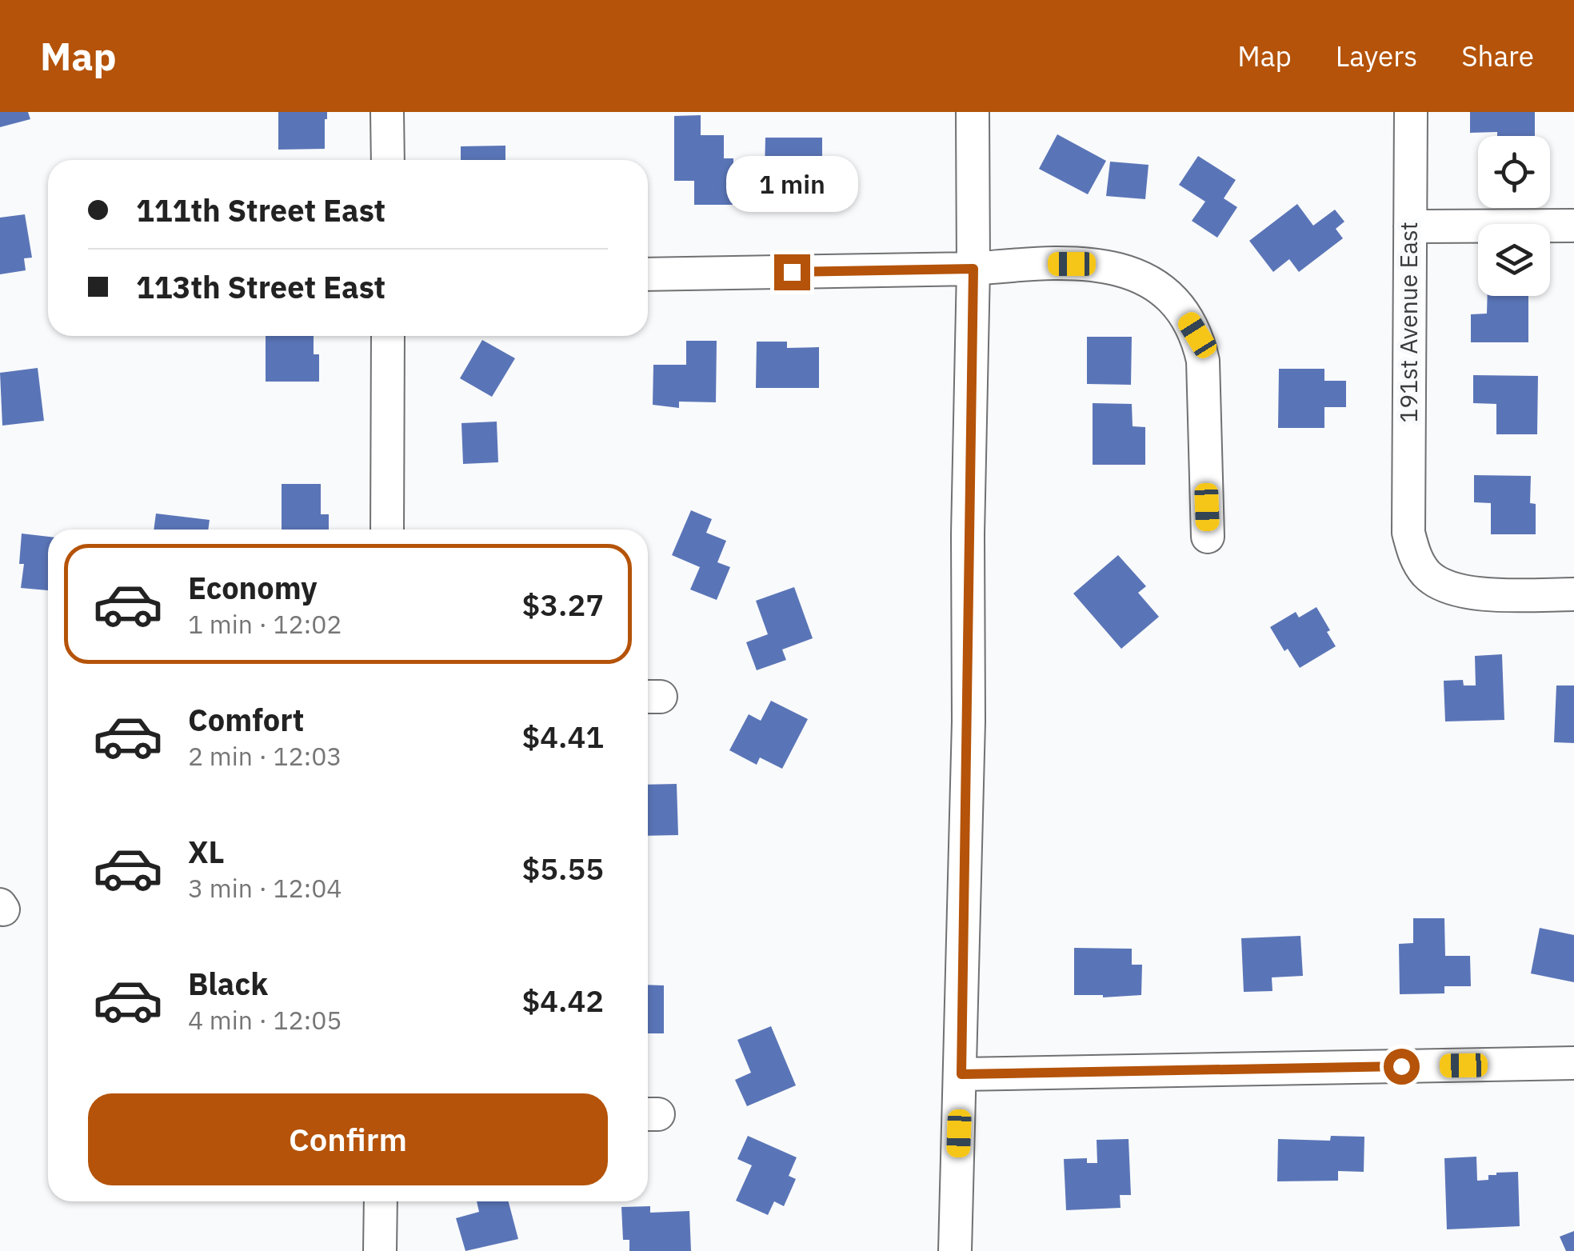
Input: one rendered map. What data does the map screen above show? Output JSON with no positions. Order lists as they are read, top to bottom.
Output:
{
  "streets": {
    "street": ["191st Avenue East"]
  },
  "page": {
    "header": "Map",
    "nav": ["Map", "Layers", "Share"],
    "bubble": "1 min",
    "banner": ["111th Street East", "113th Street East"],
    "list": [
      {
        "name": "Economy",
        "note": "1 min · 12:02",
        "value": "$3.27"
      },
      {
        "name": "Comfort",
        "note": "2 min · 12:03",
        "value": "$4.41"
      },
      {
        "name": "XL",
        "note": "3 min · 12:04",
        "value": "$5.55"
      },
      {
        "name": "Black",
        "note": "4 min · 12:05",
        "value": "$4.42"
      }
    ],
    "buttons": "Confirm"
  }
}
